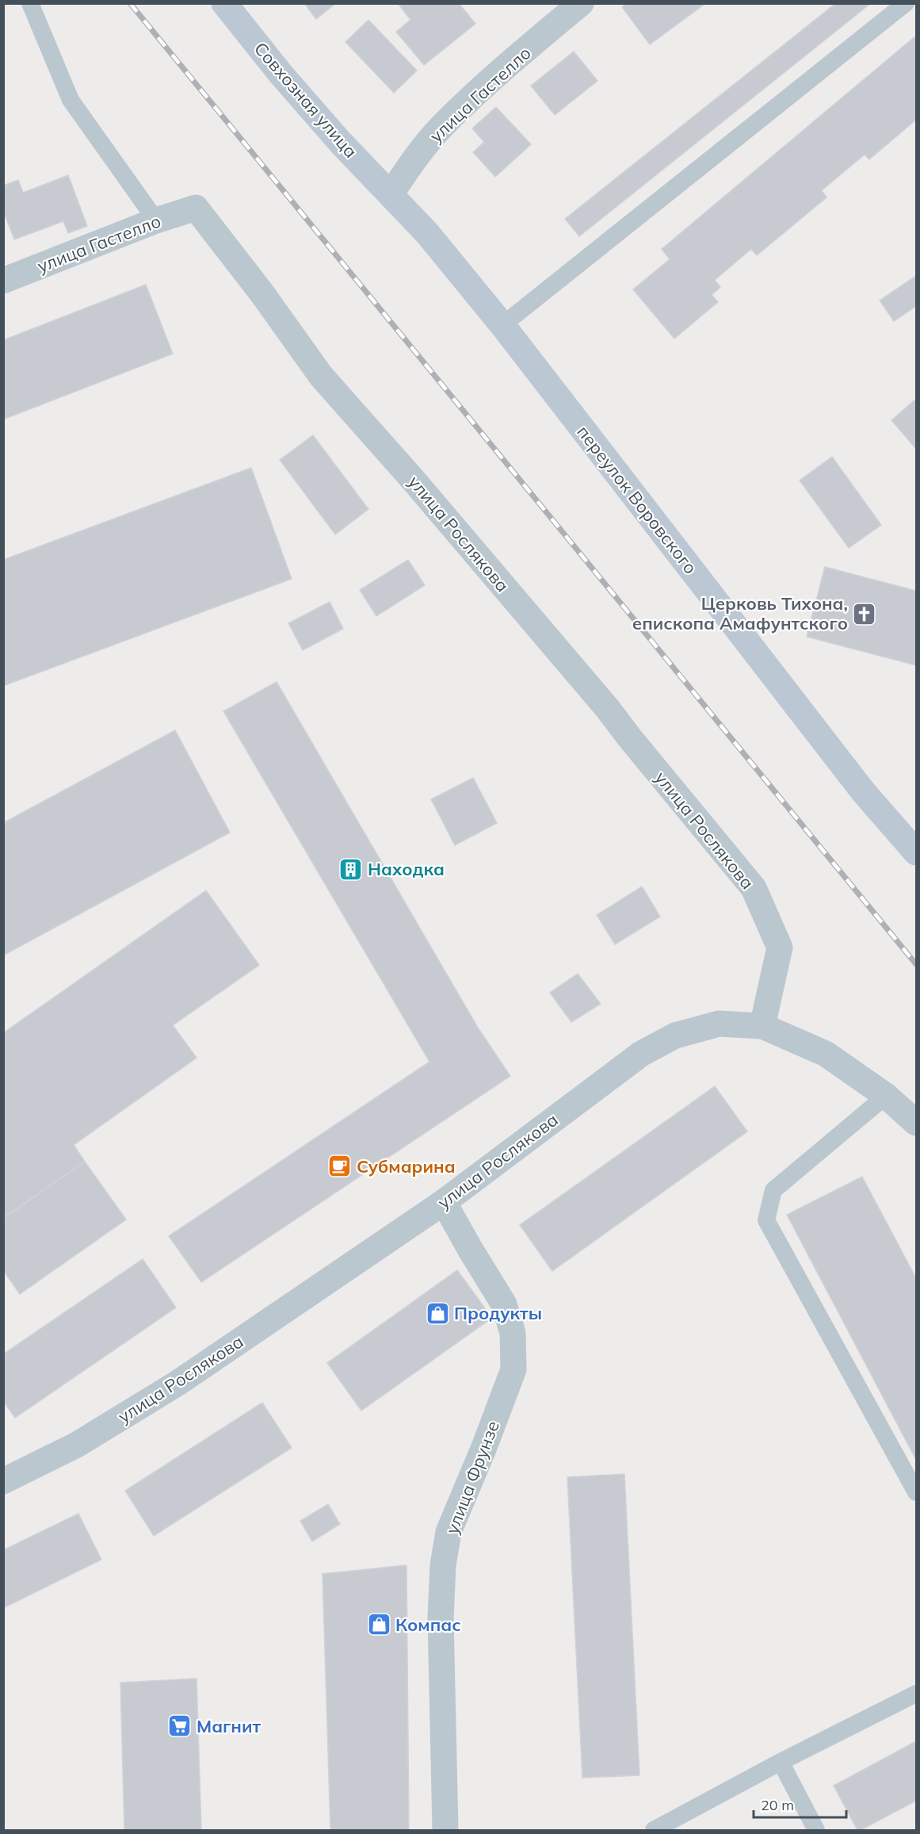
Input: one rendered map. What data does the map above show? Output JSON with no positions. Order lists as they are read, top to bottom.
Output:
{
  "streets": {
    "street": [
      "улица Гастелло",
      "Совхозная улица",
      "переулок Воровского",
      "улица Рослякова",
      "улица Фрунзе"
    ]
  },
  "crossings": [
    ["улица Гастелло", "Совхозная улица"],
    ["улица Гастелло", "переулок Воровского"],
    ["улица Гастелло", "улица Рослякова"],
    ["Совхозная улица", "переулок Воровского"],
    ["улица Рослякова", "улица Фрунзе"]
  ],
  "places": {
    "church": ["Церковь Тихона, епископа Амафунтского"],
    "building": ["Находка"],
    "cafe": ["Субмарина"],
    "shop": ["Продукты", "Компас"],
    "supermarket": ["Магнит"]
  },
  "scale_bar": "20 m"
}
